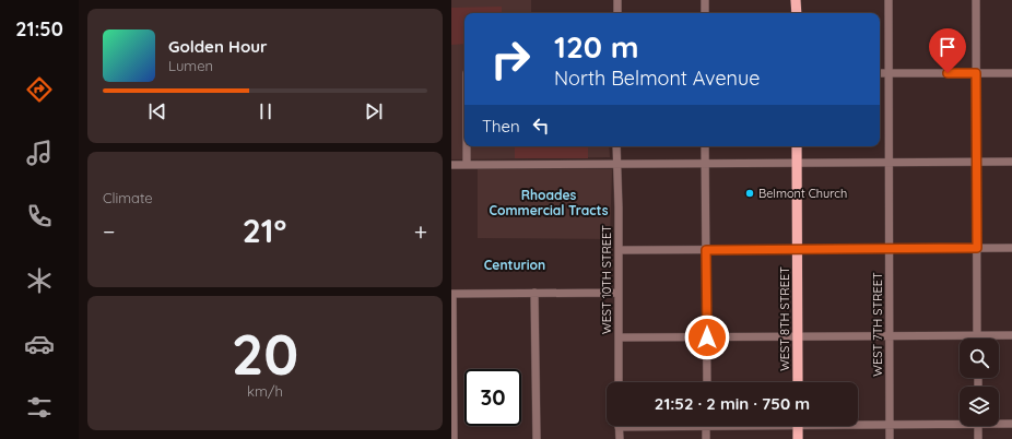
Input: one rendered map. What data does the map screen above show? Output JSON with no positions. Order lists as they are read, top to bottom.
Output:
{
  "streets": {
    "main road": ["WEST 8TH STREET"],
    "street": ["WEST 10TH STREET", "WEST 7TH STREET"]
  },
  "districts": ["Rhoades Commercial Tracts", "Centurion"],
  "places": ["Belmont Church"],
  "page": {
    "tabs": "21:50",
    "turn": ["120 m", "North Belmont Avenue"],
    "song": ["Golden Hour", "Lumen"],
    "then": "Then",
    "tile": [
      "Climate",
      ["20", "km/h"]
    ],
    "heat": ["−", "21°", "+"],
    "limit": "30",
    "trip": "21:52 · 2 min · 750 m"
  }
}
